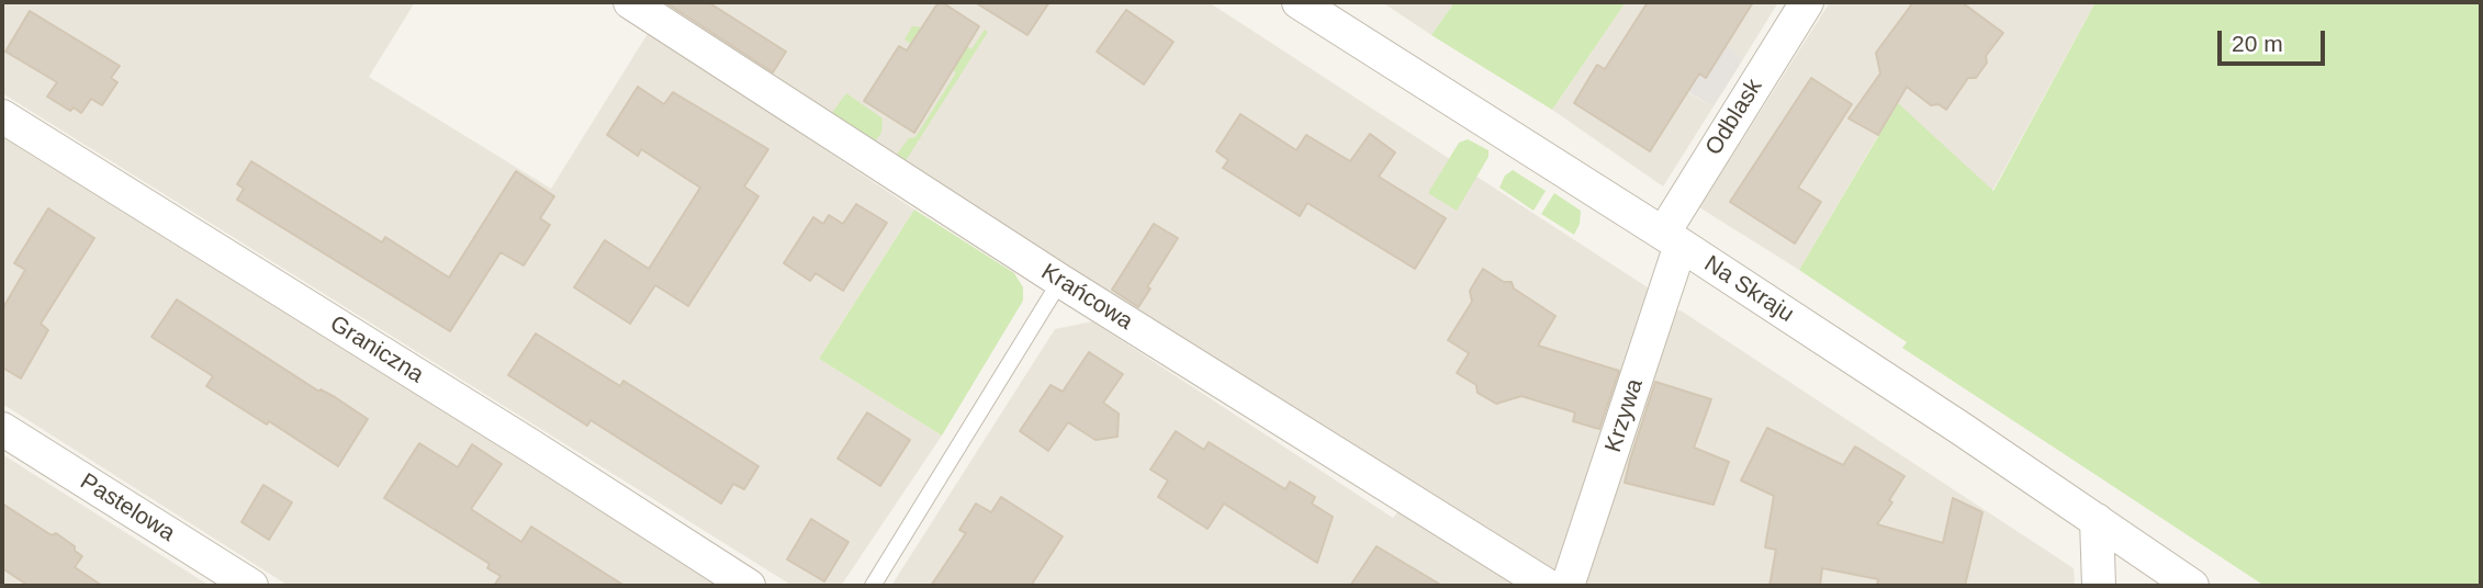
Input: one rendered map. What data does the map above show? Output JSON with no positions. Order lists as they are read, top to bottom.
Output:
{
  "streets": {
    "street": [
      "Odblask",
      "Na Skraju",
      "Krańcowa",
      "Graniczna",
      "Krzywa",
      "Pastelowa"
    ]
  },
  "crossings": [
    ["Odblask", "Na Skraju"],
    ["Odblask", "Krzywa"],
    ["Na Skraju", "Krzywa"]
  ],
  "scale_bar": "20 m"
}
